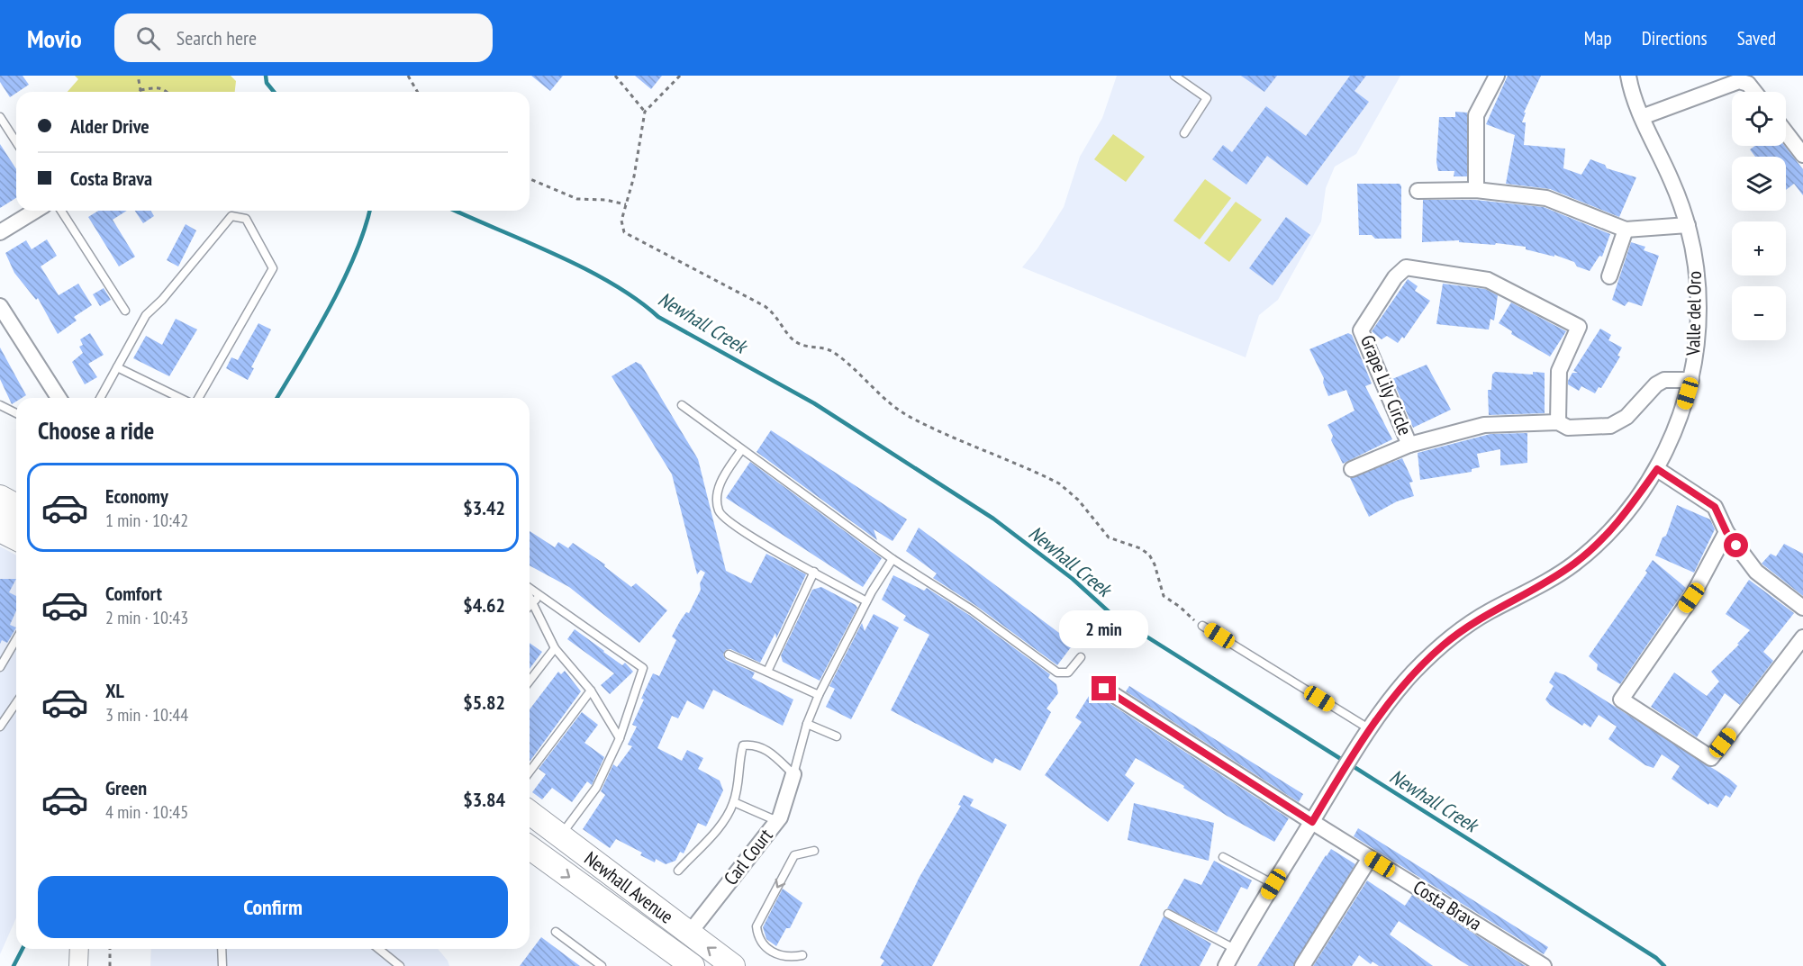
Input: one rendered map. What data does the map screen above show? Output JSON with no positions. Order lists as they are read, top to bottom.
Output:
{
  "streets": {
    "main road": ["Newhall Avenue"],
    "street": [
      "Valle del Oro",
      "Grape Lily Circle",
      "Carl Court",
      "Costa Brava"
    ]
  },
  "crossings": [
    ["Valle del Oro", "Grape Lily Circle"],
    ["Valle del Oro", "Costa Brava"],
    ["Carl Court", "Newhall Avenue"]
  ],
  "water": ["Newhall Creek"],
  "page": {
    "header": "Movio",
    "search": "Search here",
    "nav": ["Map", "Directions", "Saved"],
    "map_buttons": ["+", "−"],
    "banner": ["Alder Drive", "Costa Brava"],
    "heading": "Choose a ride",
    "list": [
      {
        "name": "Economy",
        "note": "1 min · 10:42",
        "value": "$3.42"
      },
      {
        "name": "Comfort",
        "note": "2 min · 10:43",
        "value": "$4.62"
      },
      {
        "name": "XL",
        "note": "3 min · 10:44",
        "value": "$5.82"
      },
      {
        "name": "Green",
        "note": "4 min · 10:45",
        "value": "$3.84"
      }
    ],
    "bubble": "2 min",
    "buttons": "Confirm"
  }
}
